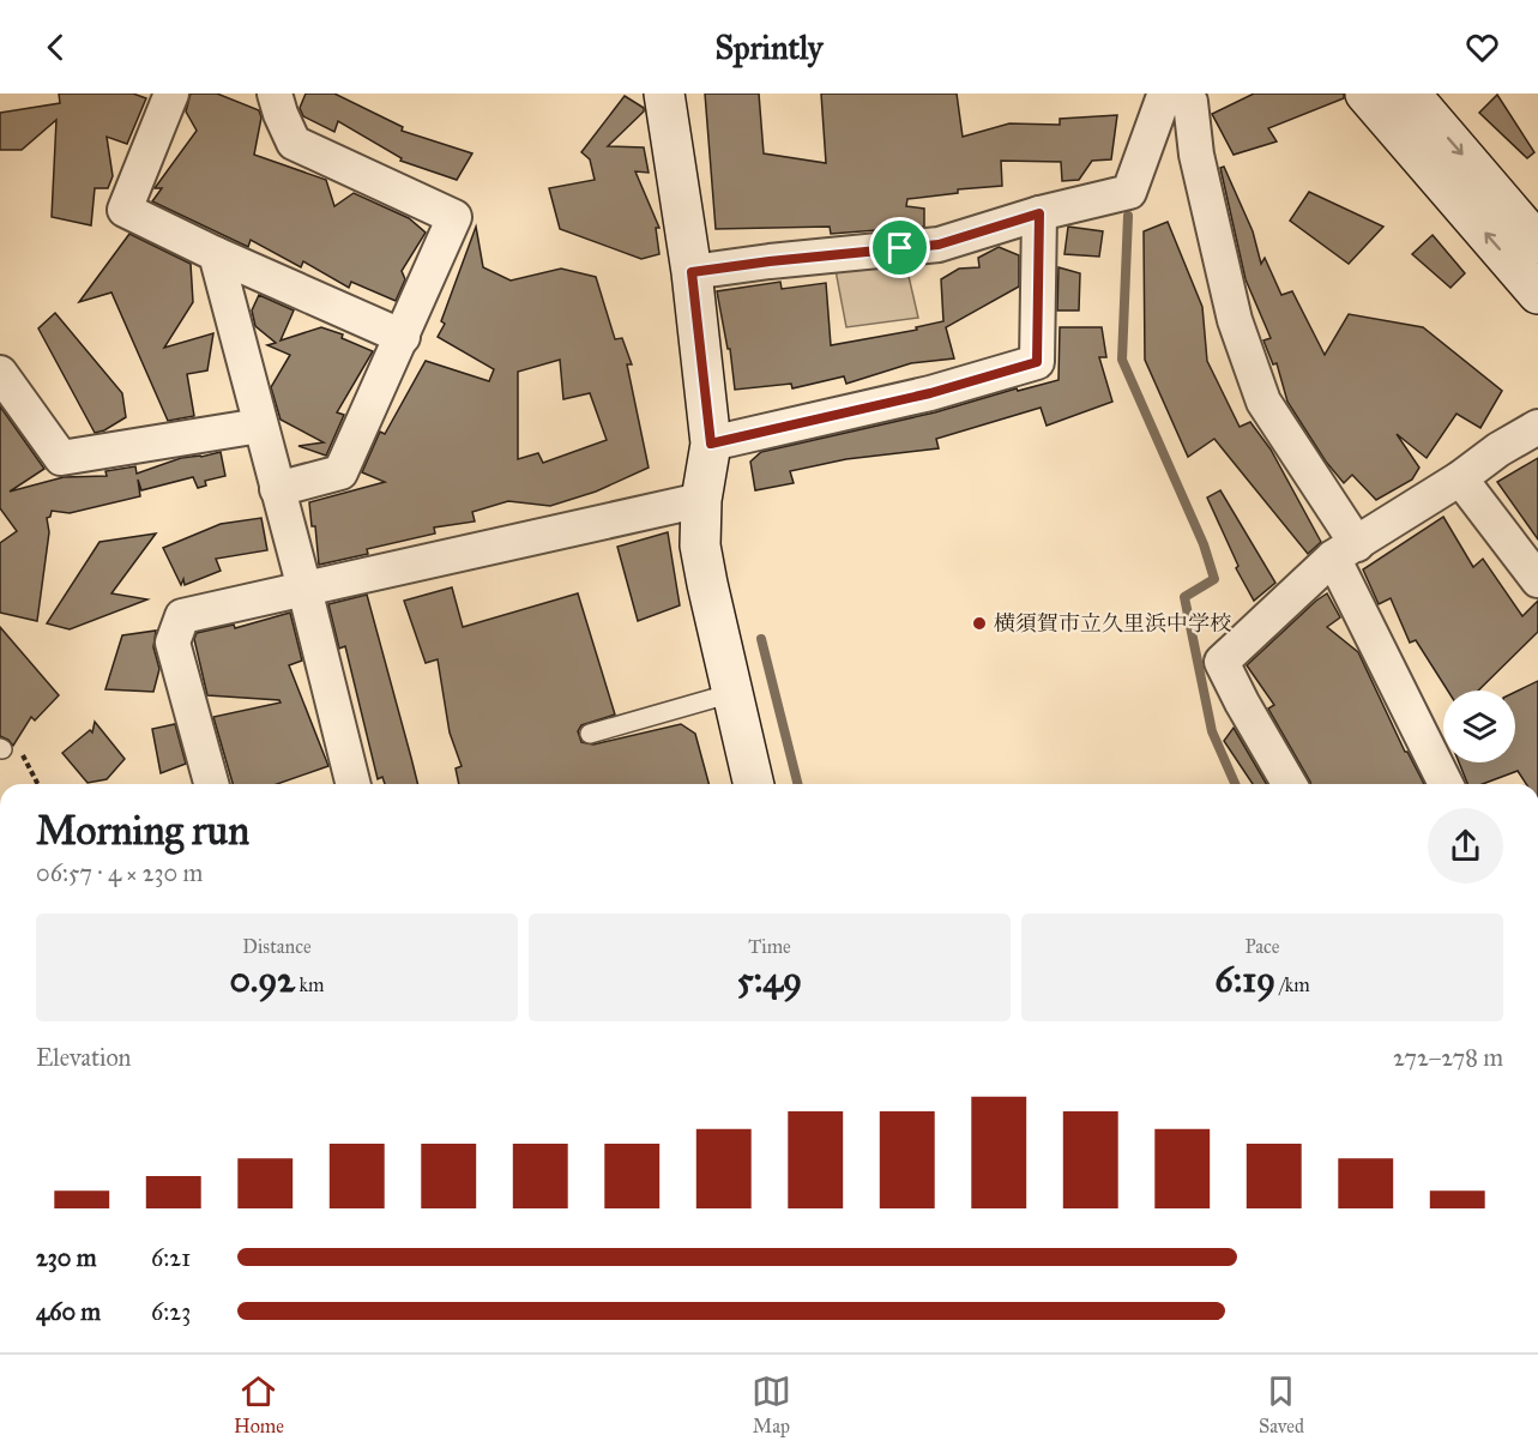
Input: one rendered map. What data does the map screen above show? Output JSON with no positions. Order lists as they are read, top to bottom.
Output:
{
  "places": ["横須賀市立久里浜中学校"],
  "page": {
    "header": "Sprintly",
    "heading": ["Morning run", "06:57 · 4 × 230 m"],
    "stats": [
      ["Distance", "0.92 km"],
      ["Time", "5:49"],
      ["Pace", "6:19 /km"]
    ],
    "chart": ["Elevation", "272–278 m"],
    "list": [
      {
        "name": "230 m",
        "note": "6:21"
      },
      {
        "name": "460 m",
        "note": "6:23"
      }
    ],
    "tabs": ["Home", "Map", "Saved"]
  }
}
